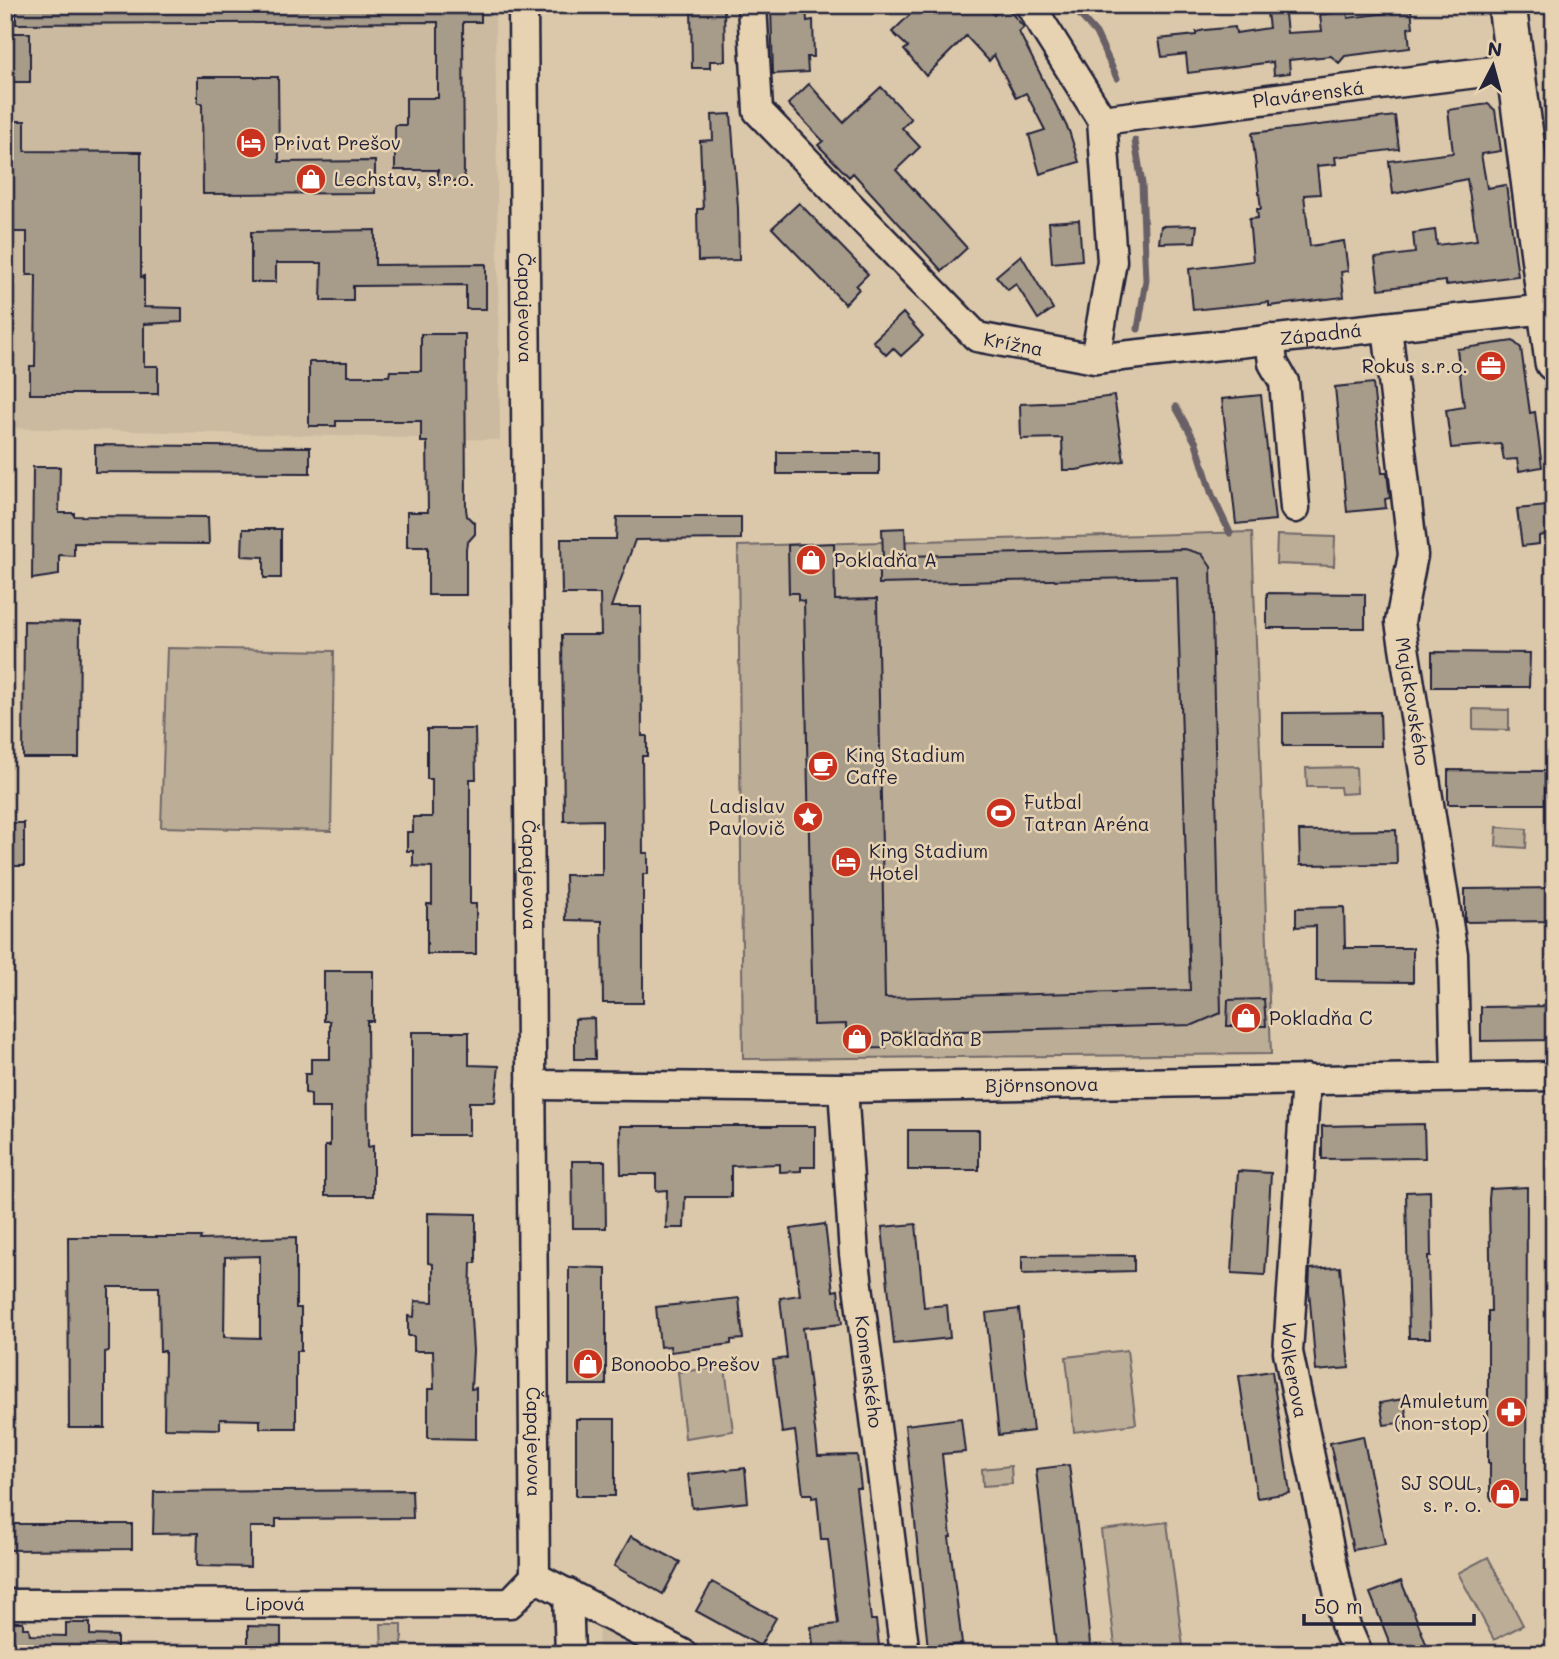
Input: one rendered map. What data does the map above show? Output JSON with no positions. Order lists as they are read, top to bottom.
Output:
{
  "streets": {
    "street": [
      "Plavárenská",
      "Čapajevova",
      "Západná",
      "Krížna",
      "Majakovského",
      "Björnsonova",
      "Wolkerova",
      "Komenského",
      "Lipová"
    ]
  },
  "crossings": [
    ["Čapajevova", "Björnsonova"],
    ["Čapajevova", "Lipová"],
    ["Západná", "Krížna"],
    ["Západná", "Majakovského"],
    ["Majakovského", "Björnsonova"],
    ["Björnsonova", "Wolkerova"],
    ["Björnsonova", "Komenského"]
  ],
  "places": {
    "hotel": ["Privat Prešov", "King Stadium Hotel"],
    "shop": [
      "Lechstav, s.r.o.",
      "Pokladňa A",
      "Pokladňa C",
      "Pokladňa B",
      "Bonoobo Prešov",
      "SJ SOUL, s. r. o."
    ],
    "office": ["Rokus s.r.o."],
    "cafe": ["King Stadium Caffe"],
    "sports": ["Futbal Tatran Aréna"],
    "place": ["Ladislav Pavlovič"],
    "pharmacy": ["Amuletum (non-stop)"]
  },
  "scale_bar": "50 m",
  "north": "top"
}
